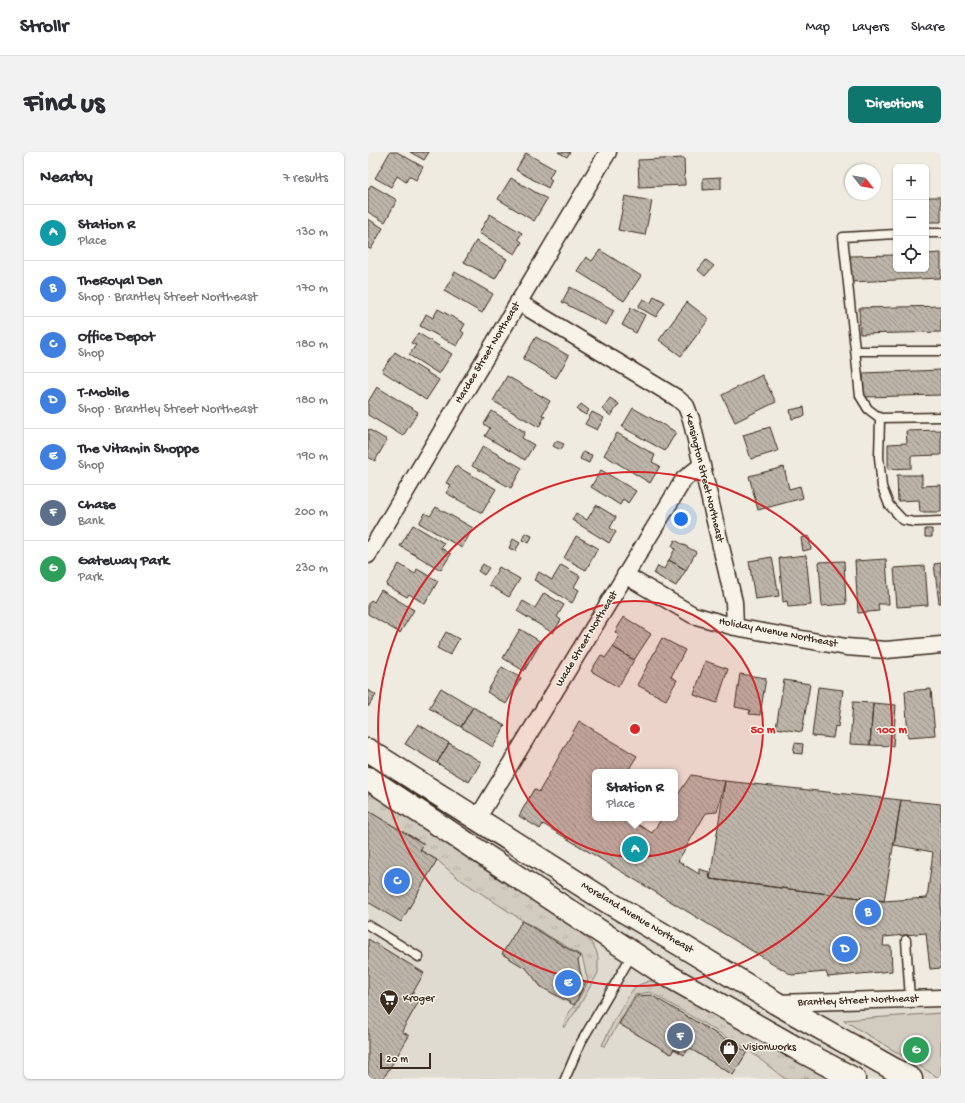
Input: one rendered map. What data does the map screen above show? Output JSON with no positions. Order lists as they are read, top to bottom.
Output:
{
  "streets": {
    "highway": ["Moreland Avenue Northeast"],
    "street": [
      "Hardee Street Northeast",
      "Kensington Street Northeast",
      "Holiday Avenue Northeast",
      "Wade Street Northeast",
      "Brantley Street Northeast"
    ]
  },
  "crossings": [
    ["Hardee Street Northeast", "Kensington Street Northeast"],
    ["Kensington Street Northeast", "Holiday Avenue Northeast"],
    ["Kensington Street Northeast", "Wade Street Northeast"],
    ["Holiday Avenue Northeast", "Wade Street Northeast"],
    ["Wade Street Northeast", "Moreland Avenue Northeast"],
    ["Moreland Avenue Northeast", "Brantley Street Northeast"]
  ],
  "places": {
    "supermarket": ["Kroger"],
    "shop": ["Visionworks"]
  },
  "scale_bar": "20 m",
  "north": "bottom right",
  "page": {
    "header": "Strollr",
    "nav": ["Map", "Layers", "Share"],
    "buttons": "Directions",
    "title": "Find us",
    "heading": ["Nearby", "7 results"],
    "map_buttons": ["+", "−"],
    "list": [
      {
        "mark": "A",
        "name": "Station R",
        "note": "Place",
        "value": "130 m"
      },
      {
        "mark": "B",
        "name": "TheRoyal Den",
        "note": "Shop · Brantley Street Northeast",
        "value": "170 m"
      },
      {
        "mark": "C",
        "name": "Office Depot",
        "note": "Shop",
        "value": "180 m"
      },
      {
        "mark": "D",
        "name": "T-Mobile",
        "note": "Shop · Brantley Street Northeast",
        "value": "180 m"
      },
      {
        "mark": "E",
        "name": "The Vitamin Shoppe",
        "note": "Shop",
        "value": "190 m"
      },
      {
        "mark": "F",
        "name": "Chase",
        "note": "Bank",
        "value": "200 m"
      },
      {
        "mark": "G",
        "name": "Gateway Park",
        "note": "Park",
        "value": "230 m"
      }
    ],
    "popup": ["Station R", "Place"],
    "pins": [
      "A",
      "C",
      "B",
      "D",
      "E",
      "F",
      "G"
    ],
    "scale": "20 m"
  },
  "rings": ["50 m", "100 m"]
}
